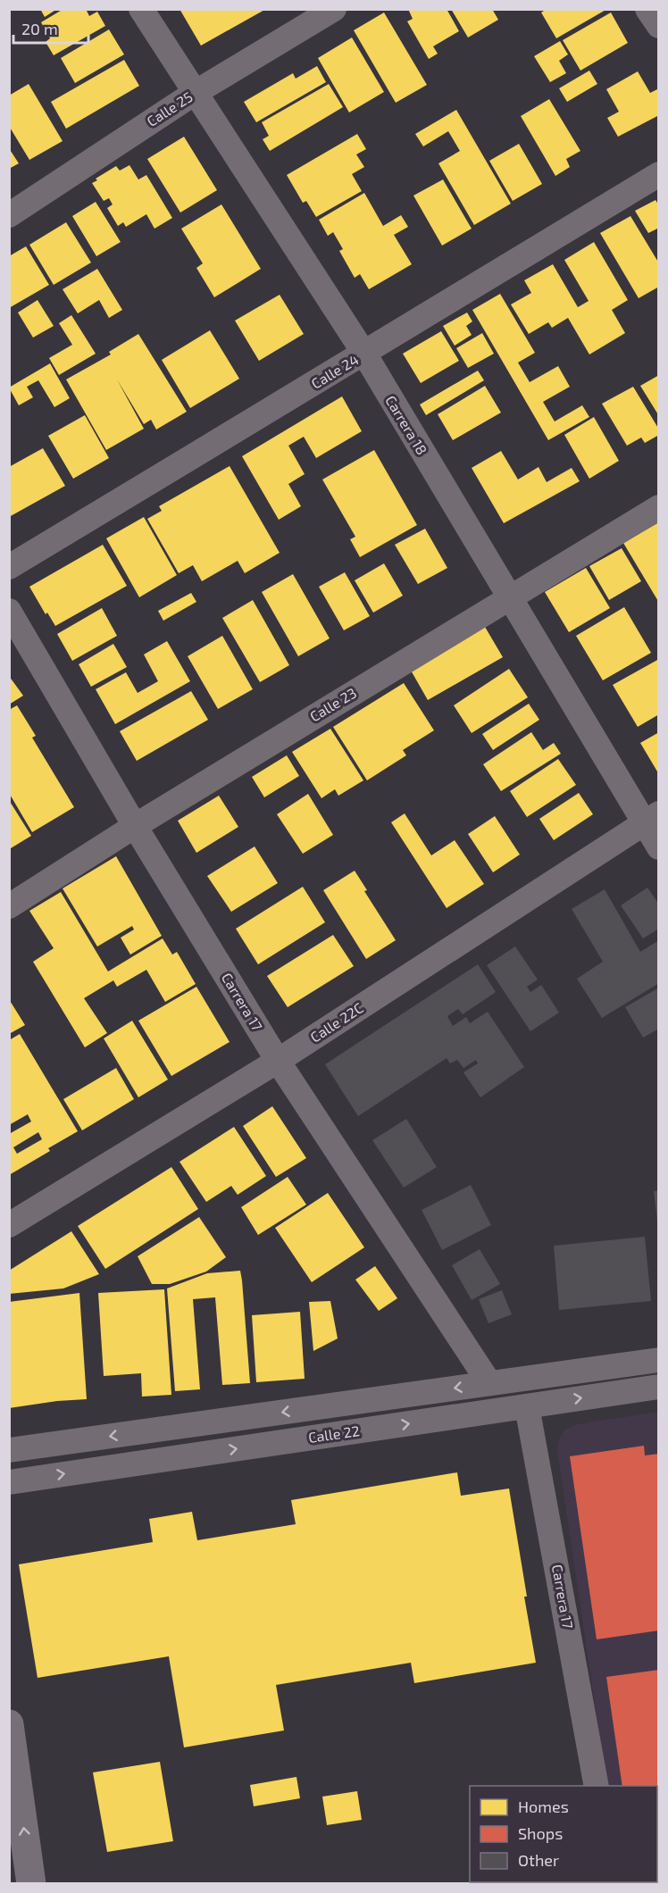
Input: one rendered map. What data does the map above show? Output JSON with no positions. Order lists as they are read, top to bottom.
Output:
{
  "streets": {
    "street": [
      "Calle 25",
      "Calle 24",
      "Carrera 18",
      "Calle 23",
      "Carrera 17",
      "Calle 22C",
      "Calle 22"
    ]
  },
  "crossings": [
    ["Calle 25", "Carrera 18"],
    ["Calle 24", "Carrera 18"],
    ["Carrera 18", "Calle 23"],
    ["Carrera 18", "Calle 22C"],
    ["Calle 23", "Carrera 17"],
    ["Carrera 17", "Calle 22C"],
    ["Carrera 17", "Calle 22"]
  ],
  "legend": ["Homes", "Shops", "Other"],
  "scale_bar": "20 m"
}
